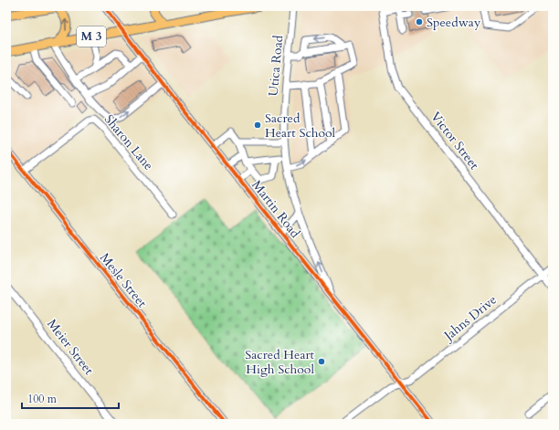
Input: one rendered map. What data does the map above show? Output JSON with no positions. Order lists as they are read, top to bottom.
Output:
{
  "streets": {
    "main road": ["M 3"],
    "street": [
      "Utica Road",
      "Victor Street",
      "Sharon Lane",
      "Martin Road",
      "Mesle Street",
      "Jahns Drive",
      "Meier Street"
    ]
  },
  "crossings": [
    ["M 3", "Martin Road"],
    ["Utica Road", "Martin Road"],
    ["Victor Street", "Jahns Drive"],
    ["Sharon Lane", "Mesle Street"],
    ["Martin Road", "Jahns Drive"]
  ],
  "places": ["Speedway", "Sacred Heart School", "Sacred Heart High School"],
  "scale_bar": "100 m"
}
